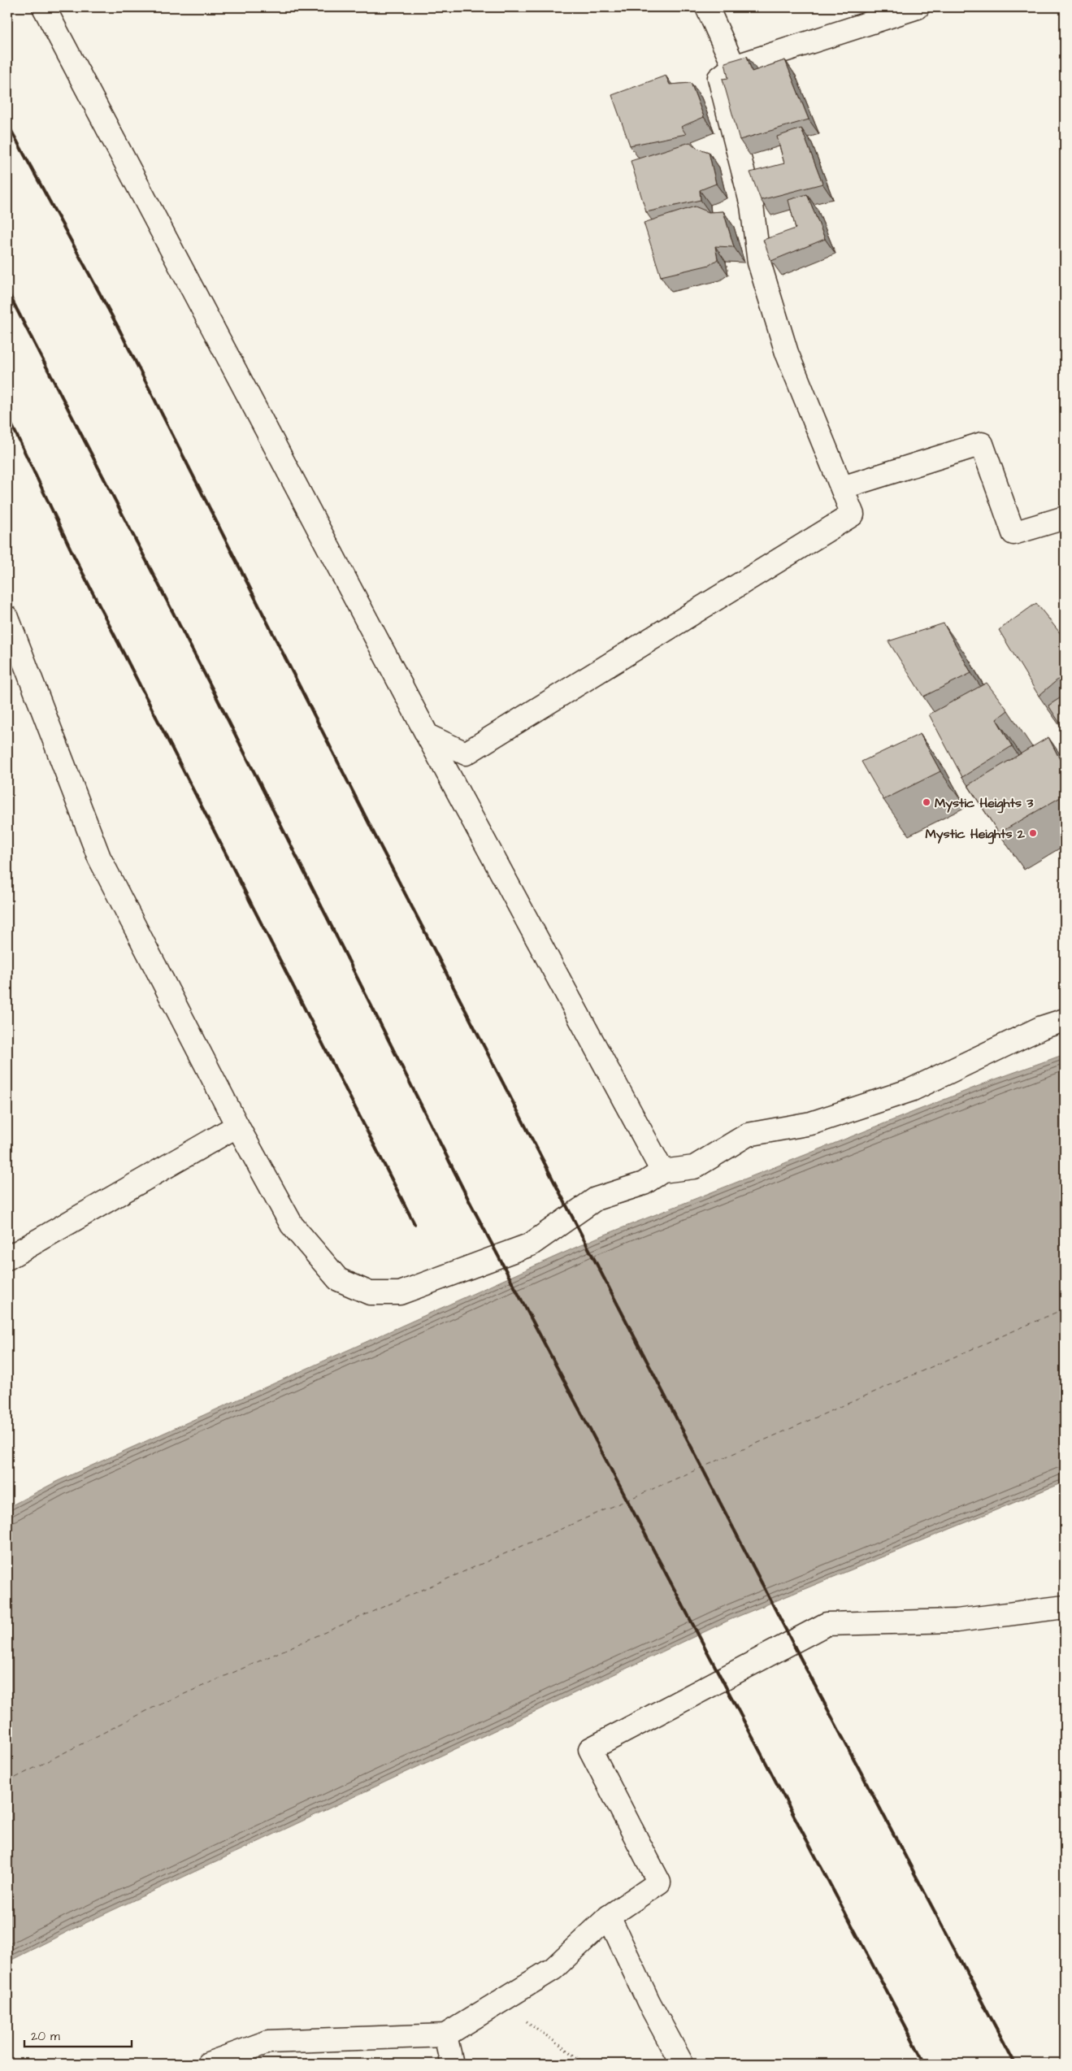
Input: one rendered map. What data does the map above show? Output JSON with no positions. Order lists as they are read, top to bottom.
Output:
{
  "places": ["Mystic Heights 3", "Mystic Heights 2"],
  "scale_bar": "20 m"
}
